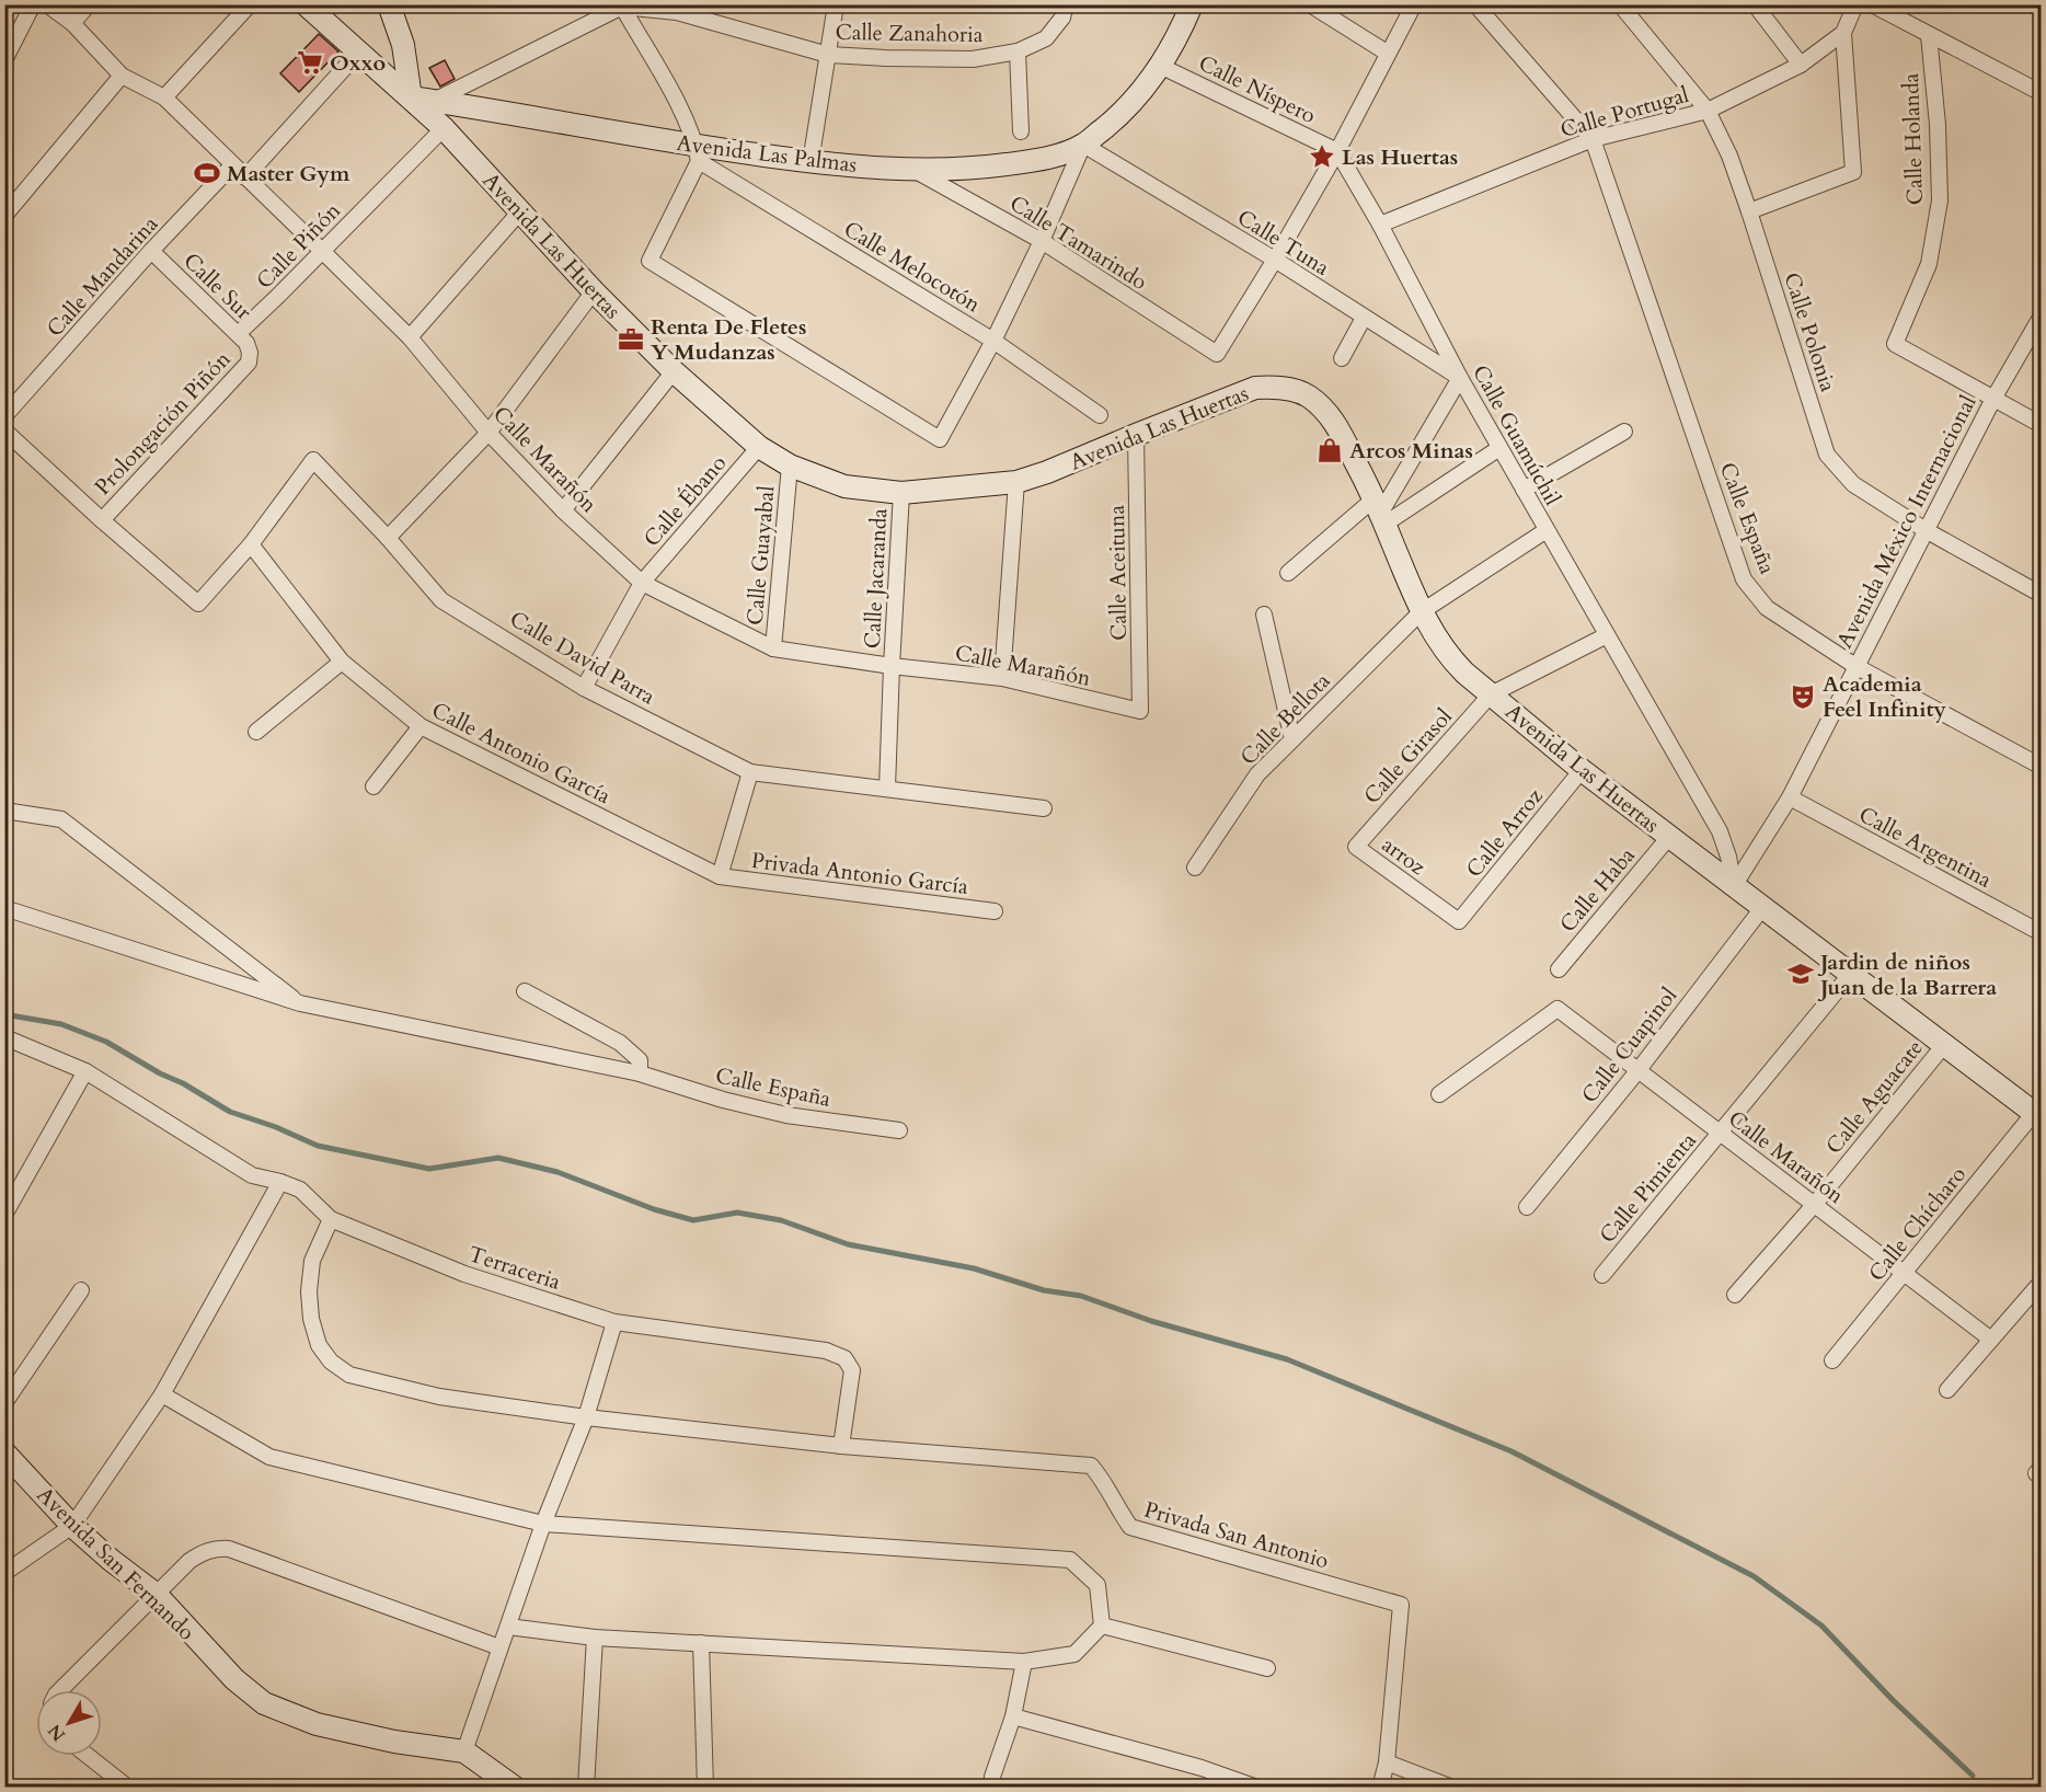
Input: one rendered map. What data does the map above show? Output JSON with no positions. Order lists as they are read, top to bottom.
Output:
{
  "streets": {
    "street": [
      "Calle Zanahoria",
      "Calle Níspero",
      "Calle Portugal",
      "Calle Holanda",
      "Avenida Las Palmas",
      "Calle Tamarindo",
      "Calle Tuna",
      "Calle Piñón",
      "Avenida Las Huertas",
      "Calle Melocotón",
      "Calle Mandarina",
      "Calle Sur",
      "Calle Polonia",
      "Prolongación Piñón",
      "Calle Guamúchil",
      "Calle Marañón",
      "Calle Ébano",
      "Calle España",
      "Avenida México Internacional",
      "Calle Guayabal",
      "Calle Aceituna",
      "Calle Jacaranda",
      "Calle David Parra",
      "Calle Bellota",
      "Calle Antonio García",
      "Calle Girasol",
      "Calle Arroz",
      "Calle Argentina",
      "arroz",
      "Privada Antonio García",
      "Calle Haba",
      "Calle Cuapinol",
      "Calle Aguacate",
      "Calle Pimienta",
      "Calle Chícharo",
      "Terraceria",
      "Privada San Antonio",
      "Avenida San Fernando"
    ]
  },
  "crossings": [
    ["Calle Níspero", "Avenida Las Palmas"],
    ["Calle Níspero", "Calle Guamúchil"],
    ["Calle Portugal", "Calle Polonia"],
    ["Calle Portugal", "Calle Guamúchil"],
    ["Calle Portugal", "Calle España"],
    ["Calle Holanda", "Avenida México Internacional"],
    ["Avenida Las Palmas", "Calle Tamarindo"],
    ["Avenida Las Palmas", "Calle Tuna"],
    ["Avenida Las Palmas", "Avenida Las Huertas"],
    ["Avenida Las Palmas", "Calle Melocotón"],
    ["Calle Tamarindo", "Calle Tuna"],
    ["Calle Tuna", "Calle Guamúchil"],
    ["Calle Piñón", "Avenida Las Huertas"],
    ["Calle Piñón", "Calle Sur"],
    ["Calle Piñón", "Calle Marañón"],
    ["Avenida Las Huertas", "Calle Guamúchil"],
    ["Avenida Las Huertas", "Calle Ébano"],
    ["Avenida Las Huertas", "Avenida México Internacional"],
    ["Avenida Las Huertas", "Calle Guayabal"],
    ["Avenida Las Huertas", "Calle Aceituna"],
    ["Avenida Las Huertas", "Calle Jacaranda"],
    ["Avenida Las Huertas", "Calle Bellota"],
    ["Avenida Las Huertas", "Calle Girasol"],
    ["Avenida Las Huertas", "Calle Arroz"],
    ["Avenida Las Huertas", "Calle Haba"],
    ["Avenida Las Huertas", "Calle Cuapinol"],
    ["Avenida Las Huertas", "Calle Aguacate"],
    ["Avenida Las Huertas", "Calle Pimienta"],
    ["Avenida Las Huertas", "Calle Chícharo"],
    ["Calle Mandarina", "Calle Sur"],
    ["Calle Mandarina", "Calle Marañón"],
    ["Calle Sur", "Prolongación Piñón"],
    ["Calle Polonia", "Avenida México Internacional"],
    ["Calle Guamúchil", "Avenida México Internacional"],
    ["Calle Guamúchil", "Calle Bellota"],
    ["Calle Marañón", "Calle Ébano"],
    ["Calle Marañón", "Calle Guayabal"],
    ["Calle Marañón", "Calle Aceituna"],
    ["Calle Marañón", "Calle Jacaranda"],
    ["Calle Marañón", "Calle Cuapinol"],
    ["Calle Marañón", "Calle Aguacate"],
    ["Calle Marañón", "Calle Pimienta"],
    ["Calle Marañón", "Calle Chícharo"],
    ["Calle Ébano", "Calle David Parra"],
    ["Calle España", "Avenida México Internacional"],
    ["Avenida México Internacional", "Calle Argentina"],
    ["Calle Jacaranda", "Calle David Parra"],
    ["Calle David Parra", "Calle Antonio García"],
    ["Calle Antonio García", "Privada Antonio García"],
    ["Calle Girasol", "arroz"],
    ["Calle Arroz", "arroz"],
    ["Terraceria", "Privada San Antonio"]
  ],
  "places": {
    "supermarket": ["Oxxo"],
    "place": ["Las Huertas"],
    "sports": ["Master Gym"],
    "office": ["Renta De Fletes Y Mudanzas"],
    "shop": ["Arcos Minas"],
    "theatre": ["Academia Feel Infinity"],
    "school or university": ["Jardin de niños Juan de la Barrera"]
  },
  "north": "bottom left"
}
